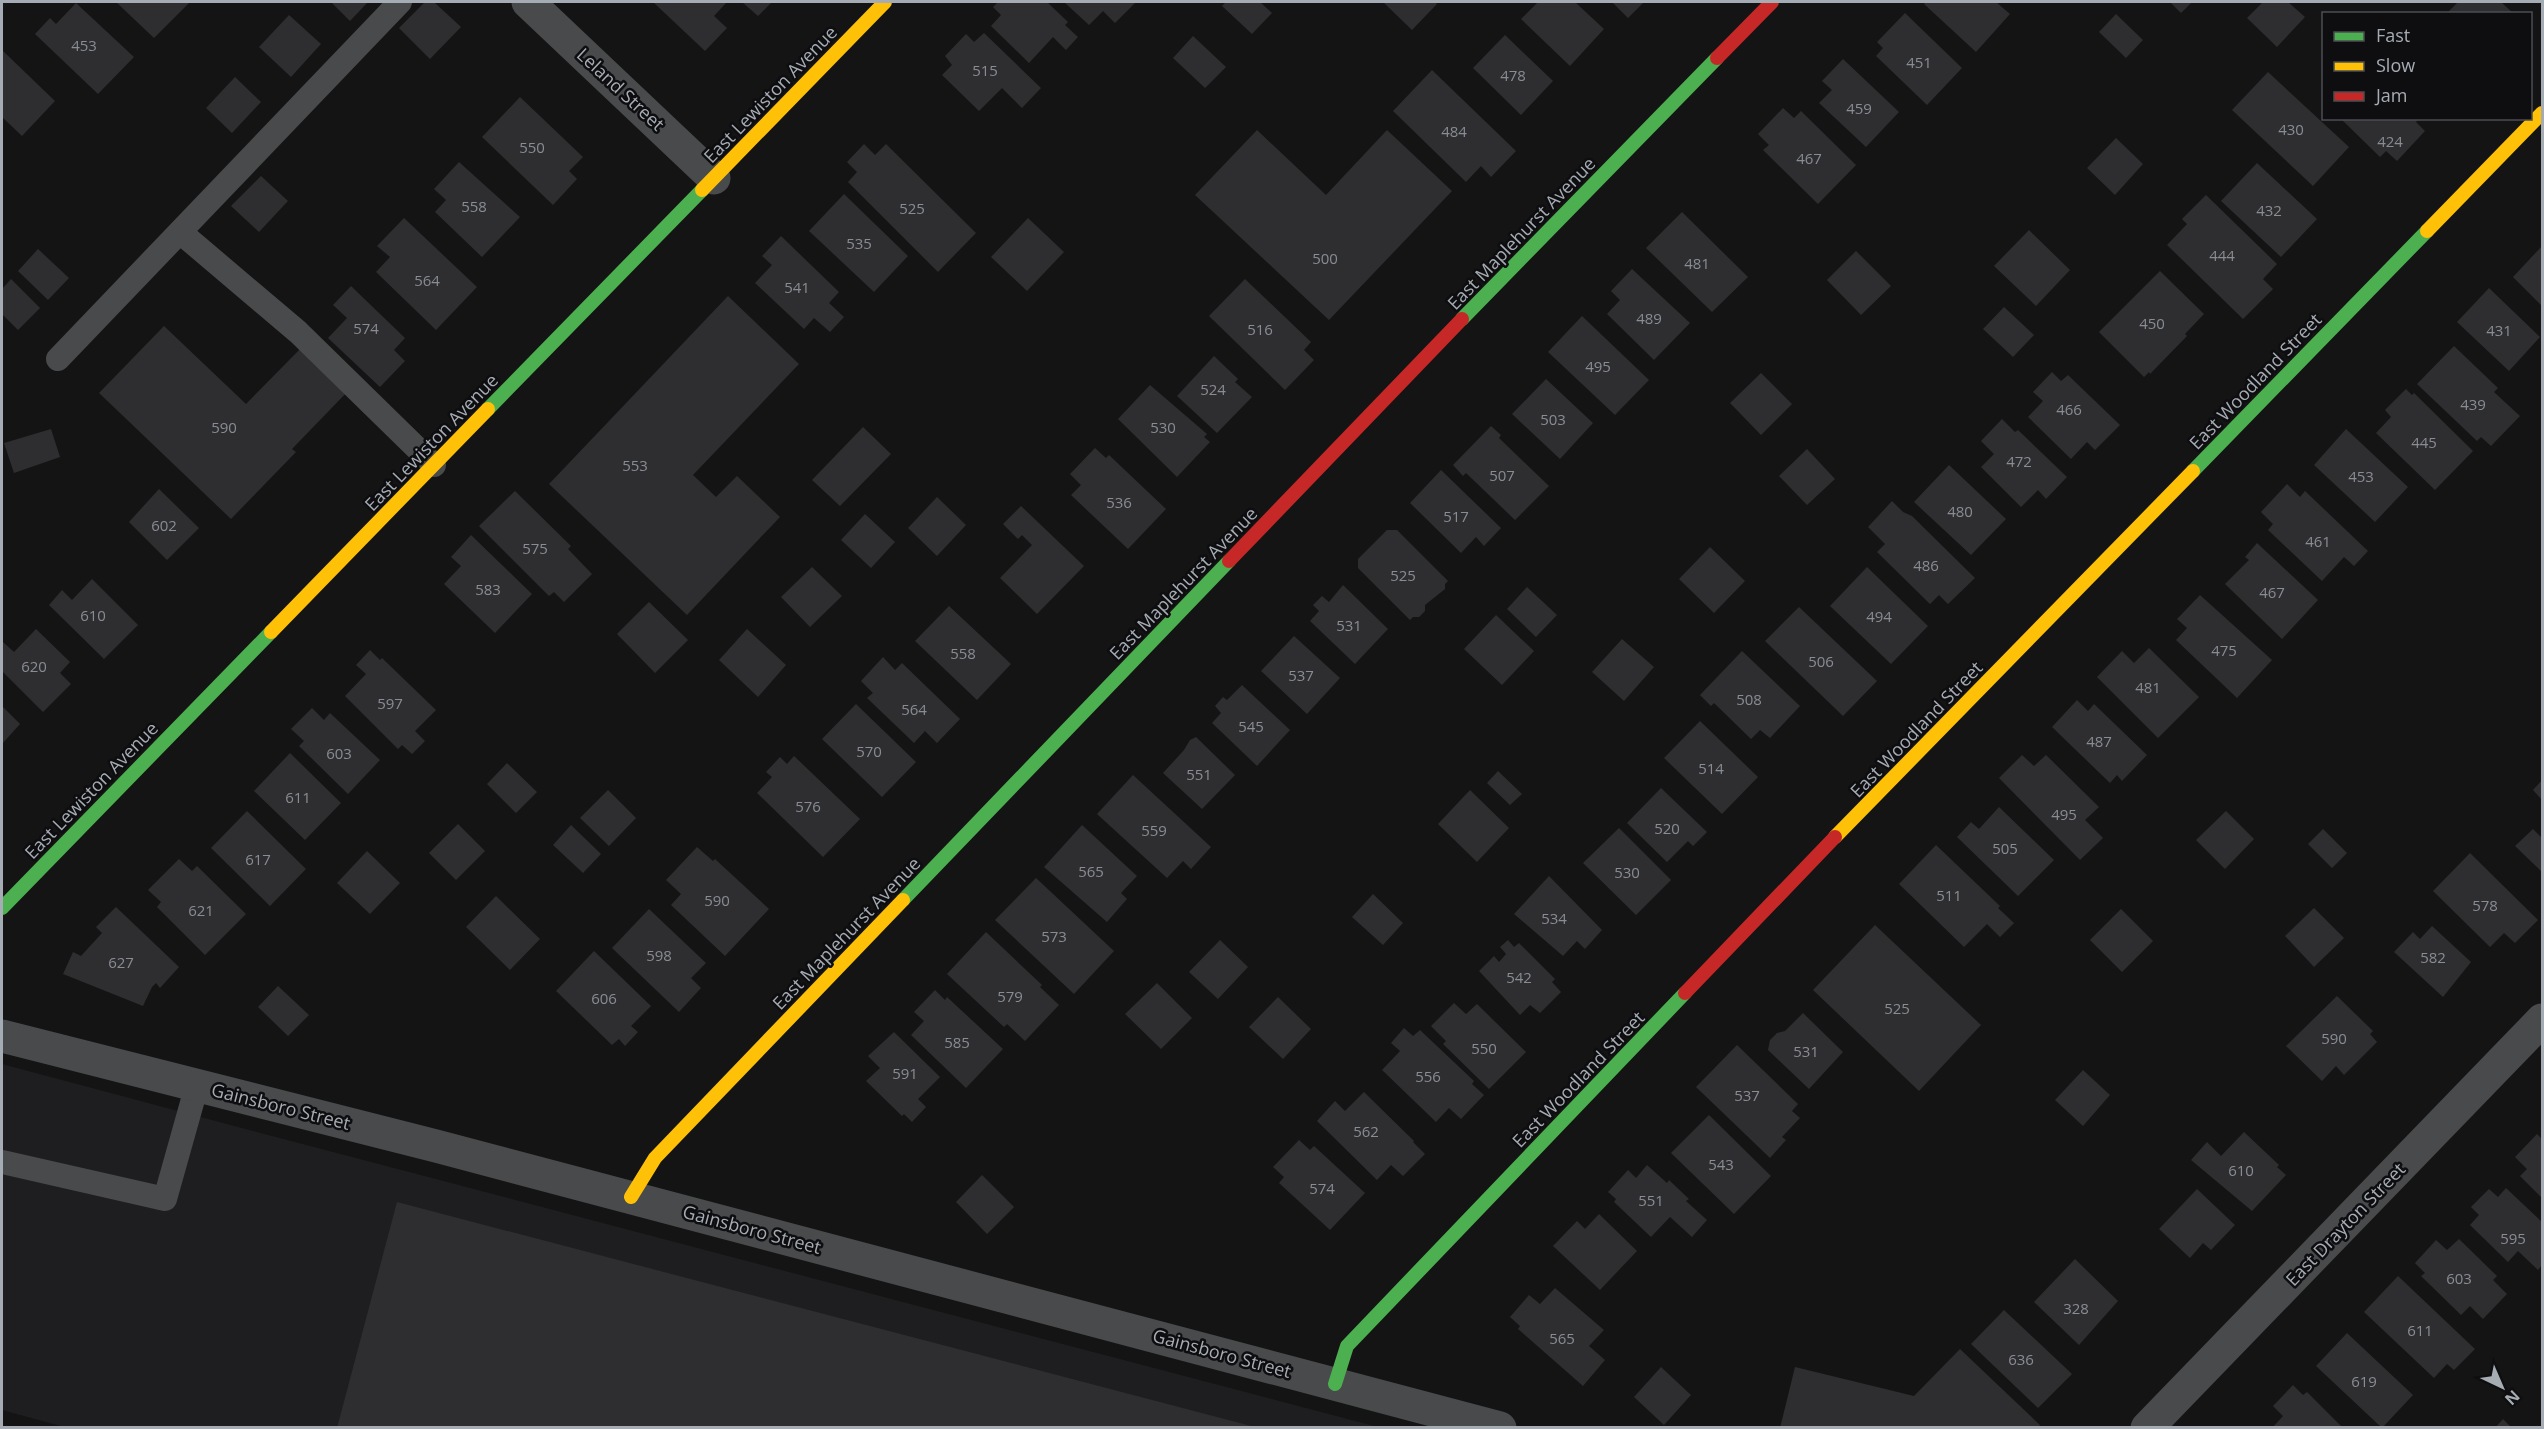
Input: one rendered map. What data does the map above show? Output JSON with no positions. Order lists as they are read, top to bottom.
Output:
{
  "streets": {
    "street": [
      "Leland Street",
      "East Lewiston Avenue",
      "East Maplehurst Avenue",
      "East Woodland Street",
      "Gainsboro Street",
      "East Drayton Street"
    ]
  },
  "crossings": [
    ["Leland Street", "East Lewiston Avenue"],
    ["East Maplehurst Avenue", "Gainsboro Street"],
    ["East Woodland Street", "Gainsboro Street"]
  ],
  "house_numbers": [
    "453",
    "451",
    "515",
    "478",
    "459",
    "430",
    "484",
    "424",
    "550",
    "467",
    "558",
    "525",
    "432",
    "535",
    "444",
    "500",
    "481",
    "564",
    "541",
    "489",
    "450",
    "574",
    "516",
    "431",
    "495",
    "524",
    "439",
    "466",
    "503",
    "590",
    "530",
    "445",
    "472",
    "553",
    "507",
    "453",
    "536",
    "480",
    "517",
    "602",
    "461",
    "575",
    "486",
    "525",
    "583",
    "467",
    "610",
    "494",
    "531",
    "475",
    "558",
    "506",
    "620",
    "537",
    "481",
    "508",
    "597",
    "564",
    "545",
    "487",
    "570",
    "603",
    "514",
    "551",
    "611",
    "576",
    "495",
    "520",
    "559",
    "505",
    "617",
    "565",
    "530",
    "511",
    "590",
    "578",
    "621",
    "534",
    "573",
    "598",
    "582",
    "627",
    "542",
    "579",
    "606",
    "525",
    "590",
    "585",
    "550",
    "531",
    "591",
    "556",
    "537",
    "562",
    "543",
    "610",
    "574",
    "551",
    "595",
    "603",
    "328",
    "611",
    "565",
    "636",
    "619"
  ],
  "legend": ["Fast", "Slow", "Jam"],
  "north": "bottom right"
}
